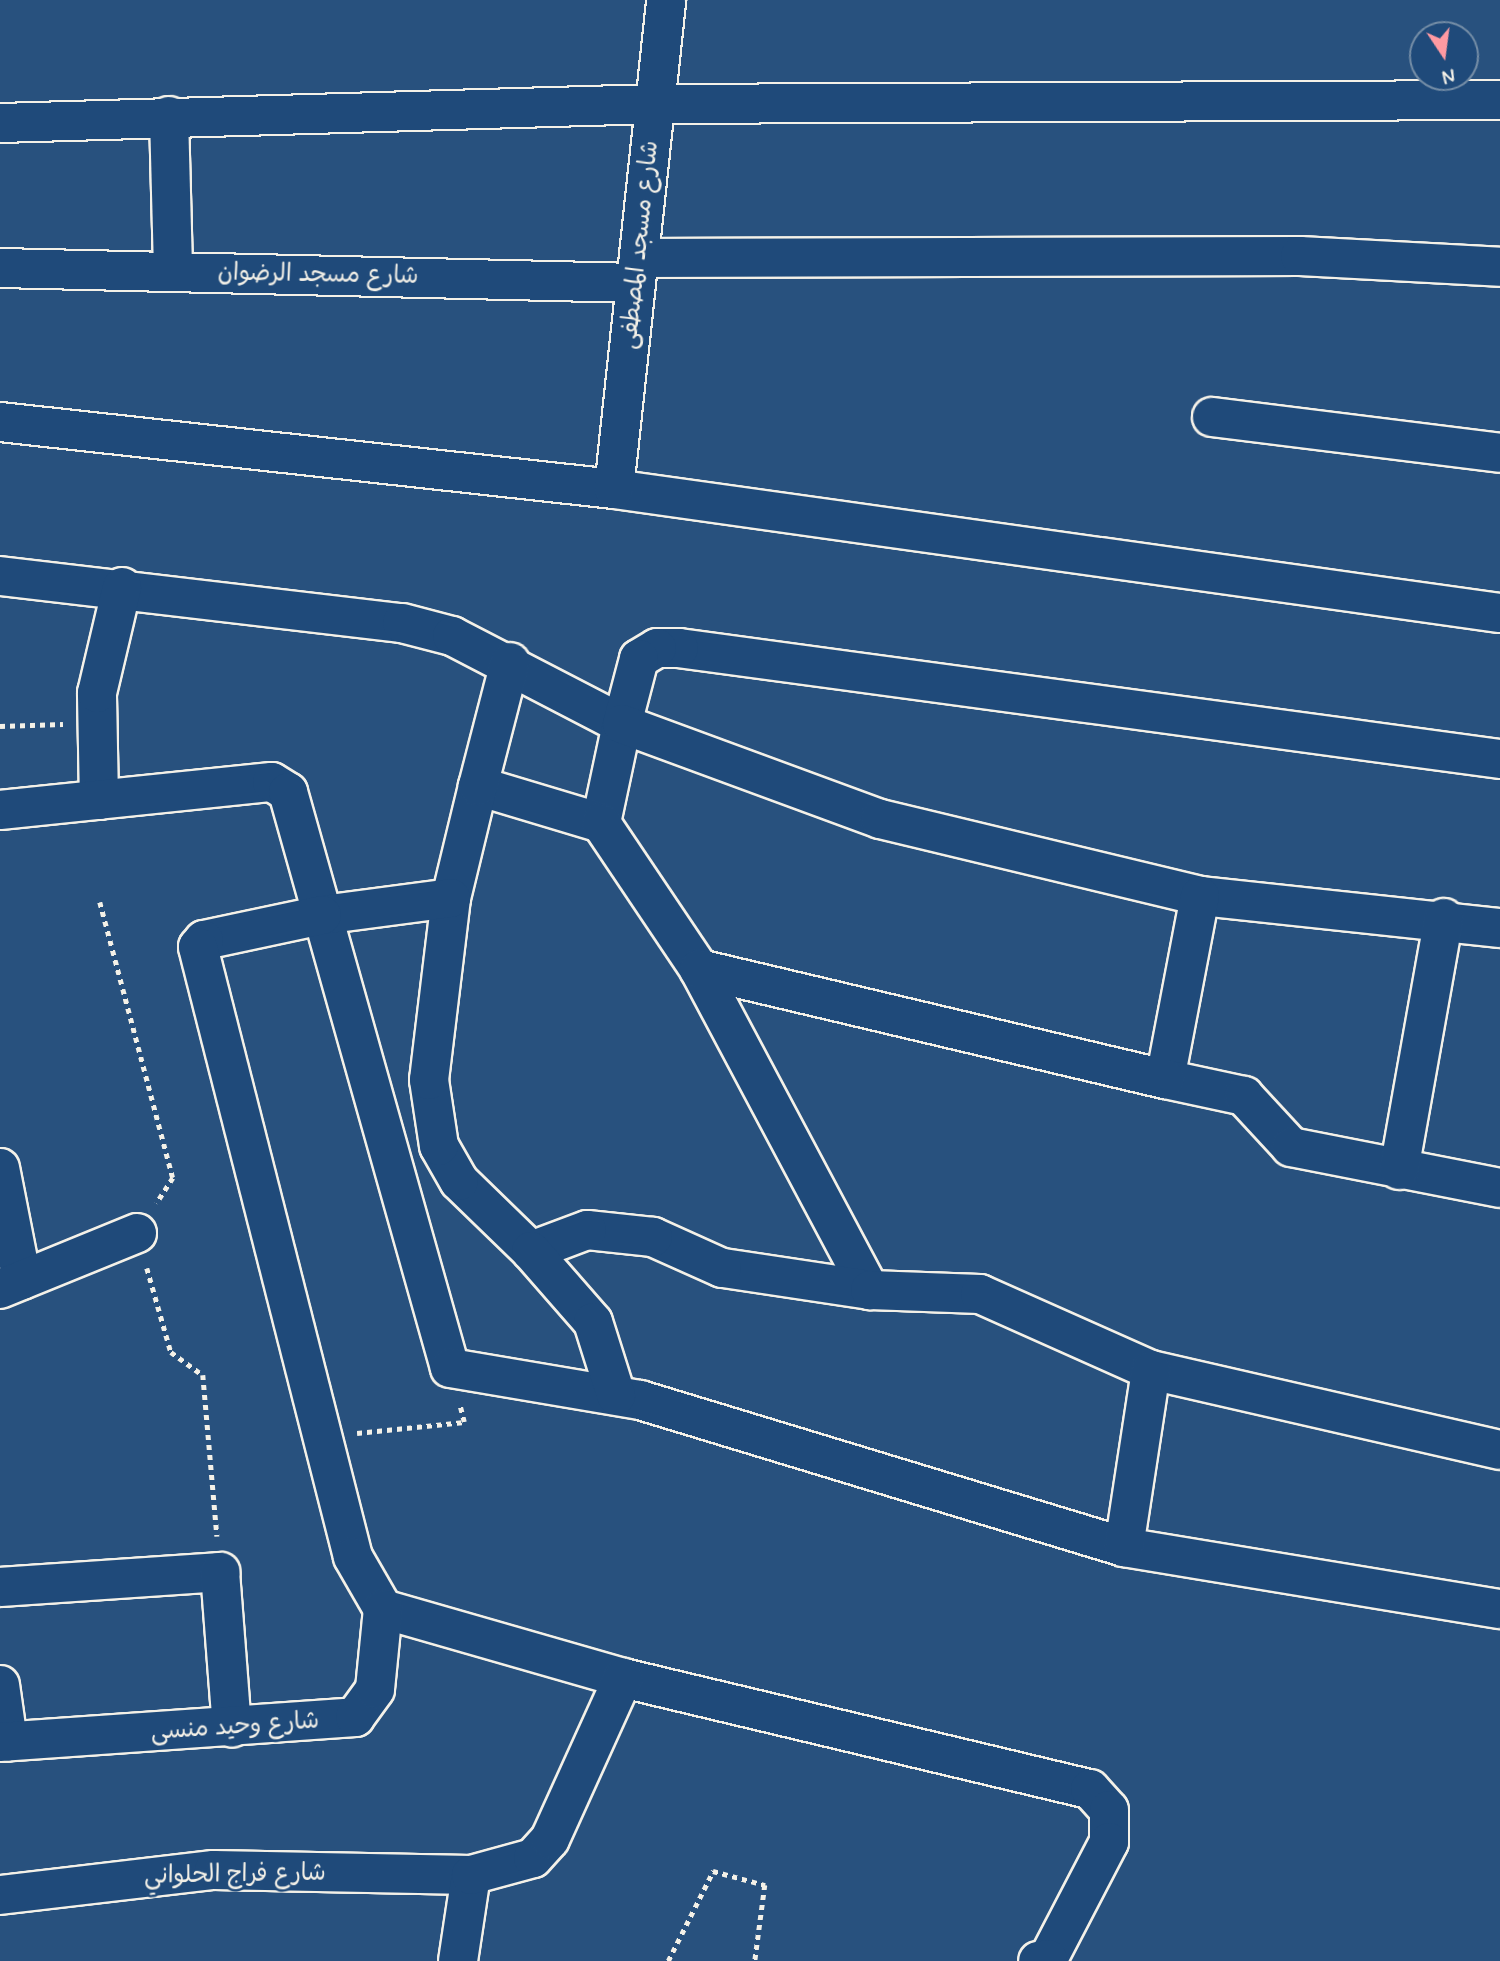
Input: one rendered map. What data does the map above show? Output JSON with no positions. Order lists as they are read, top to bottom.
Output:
{
  "streets": {
    "street": [
      "شارع مسجد المصطفى",
      "شارع مسجد الرضوان",
      "شارع وحيد منسى",
      "شارع فراج الحلواني"
    ]
  },
  "crossings": [
    ["شارع مسجد المصطفى", "شارع مسجد الرضوان"]
  ],
  "north": "bottom"
}
